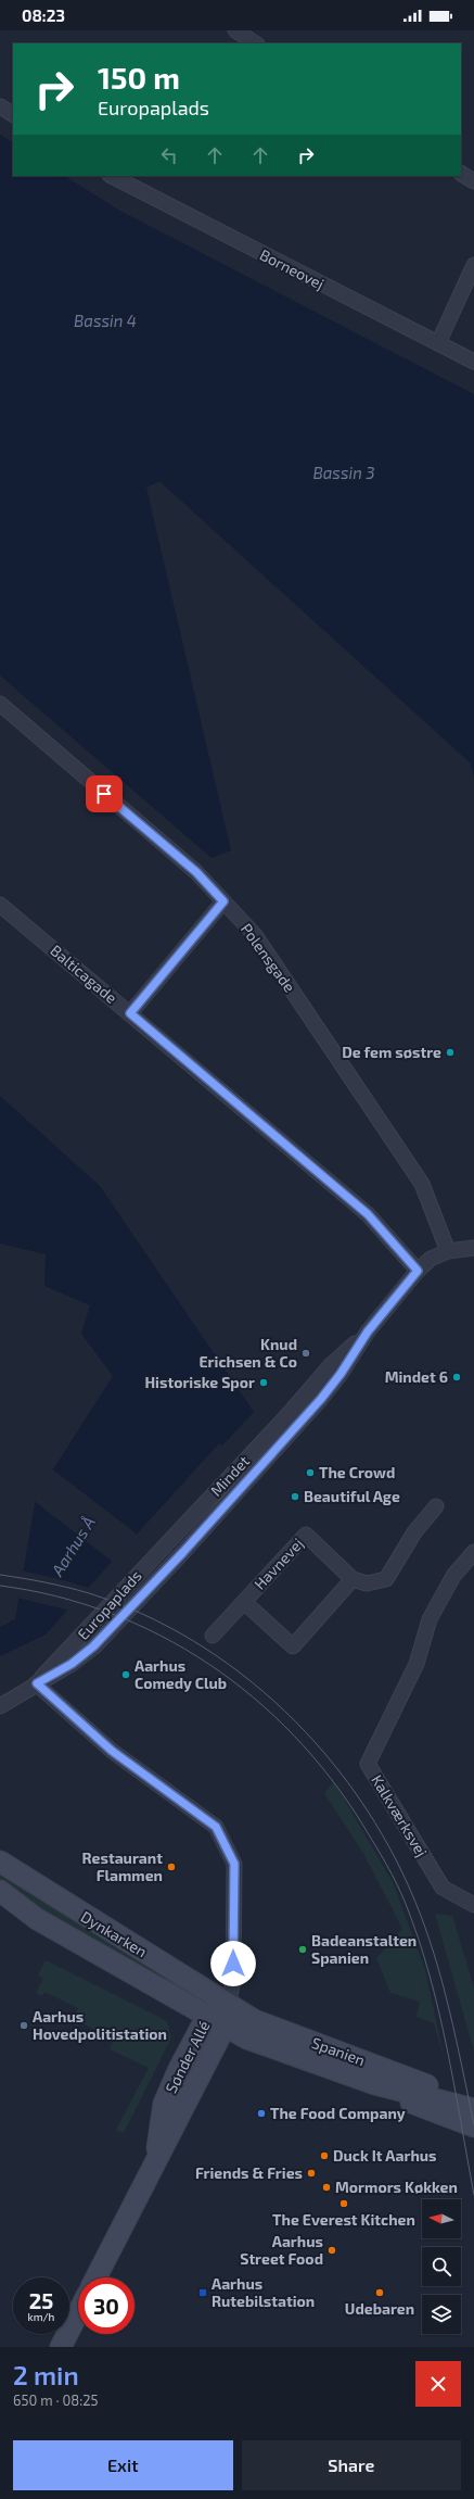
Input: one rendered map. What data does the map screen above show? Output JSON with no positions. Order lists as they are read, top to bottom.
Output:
{
  "streets": {
    "street": [
      "Borneovej",
      "Polensgade",
      "Balticagade",
      "Mindet",
      "Havnevej",
      "Europaplads",
      "Kalkværksvej",
      "Dynkarken",
      "Spanien",
      "Sønder Allé"
    ]
  },
  "crossings": [
    ["Polensgade", "Mindet"],
    ["Balticagade", "Mindet"],
    ["Mindet", "Europaplads"],
    ["Dynkarken", "Spanien"],
    ["Dynkarken", "Sønder Allé"],
    ["Spanien", "Sønder Allé"]
  ],
  "water": ["Bassin 4", "Bassin 3", "Aarhus Å"],
  "places": {
    "other": [
      "De fem søstre",
      "Knud Erichsen & Co",
      "Mindet 6",
      "Historiske Spor",
      "The Crowd",
      "Beautiful Age",
      "Aarhus Comedy Club",
      "Restaurant Flammen",
      "Badeanstalten Spanien",
      "Aarhus Hovedpolitistation",
      "The Food Company",
      "Duck It Aarhus",
      "Friends & Fries",
      "Mormors Køkken",
      "The Everest Kitchen",
      "Aarhus Street Food",
      "Udebaren"
    ],
    "transit": ["Aarhus Rutebilstation"]
  },
  "north": "left",
  "page": {
    "status": "08:23",
    "turn": ["150 m", "Europaplads"],
    "speed": "25 km/h",
    "limit": "30",
    "heading": ["2 min", "650 m · 08:25"],
    "buttons": ["Exit", "Share"]
  }
}
